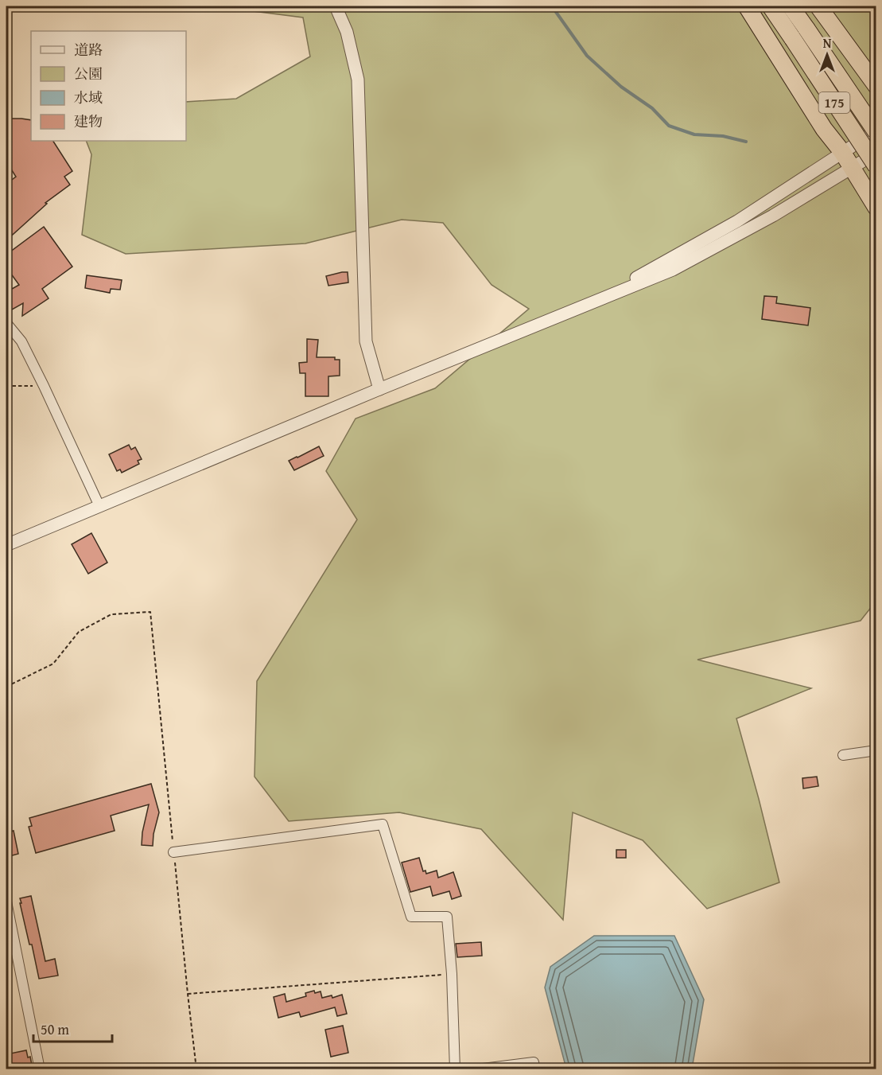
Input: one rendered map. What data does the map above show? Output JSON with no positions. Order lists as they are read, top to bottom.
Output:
{
  "streets": {
    "highway": ["175"]
  },
  "legend": [
    "道路",
    "公園",
    "水域",
    "建物"
  ],
  "scale_bar": "50 m",
  "north": "top"
}
